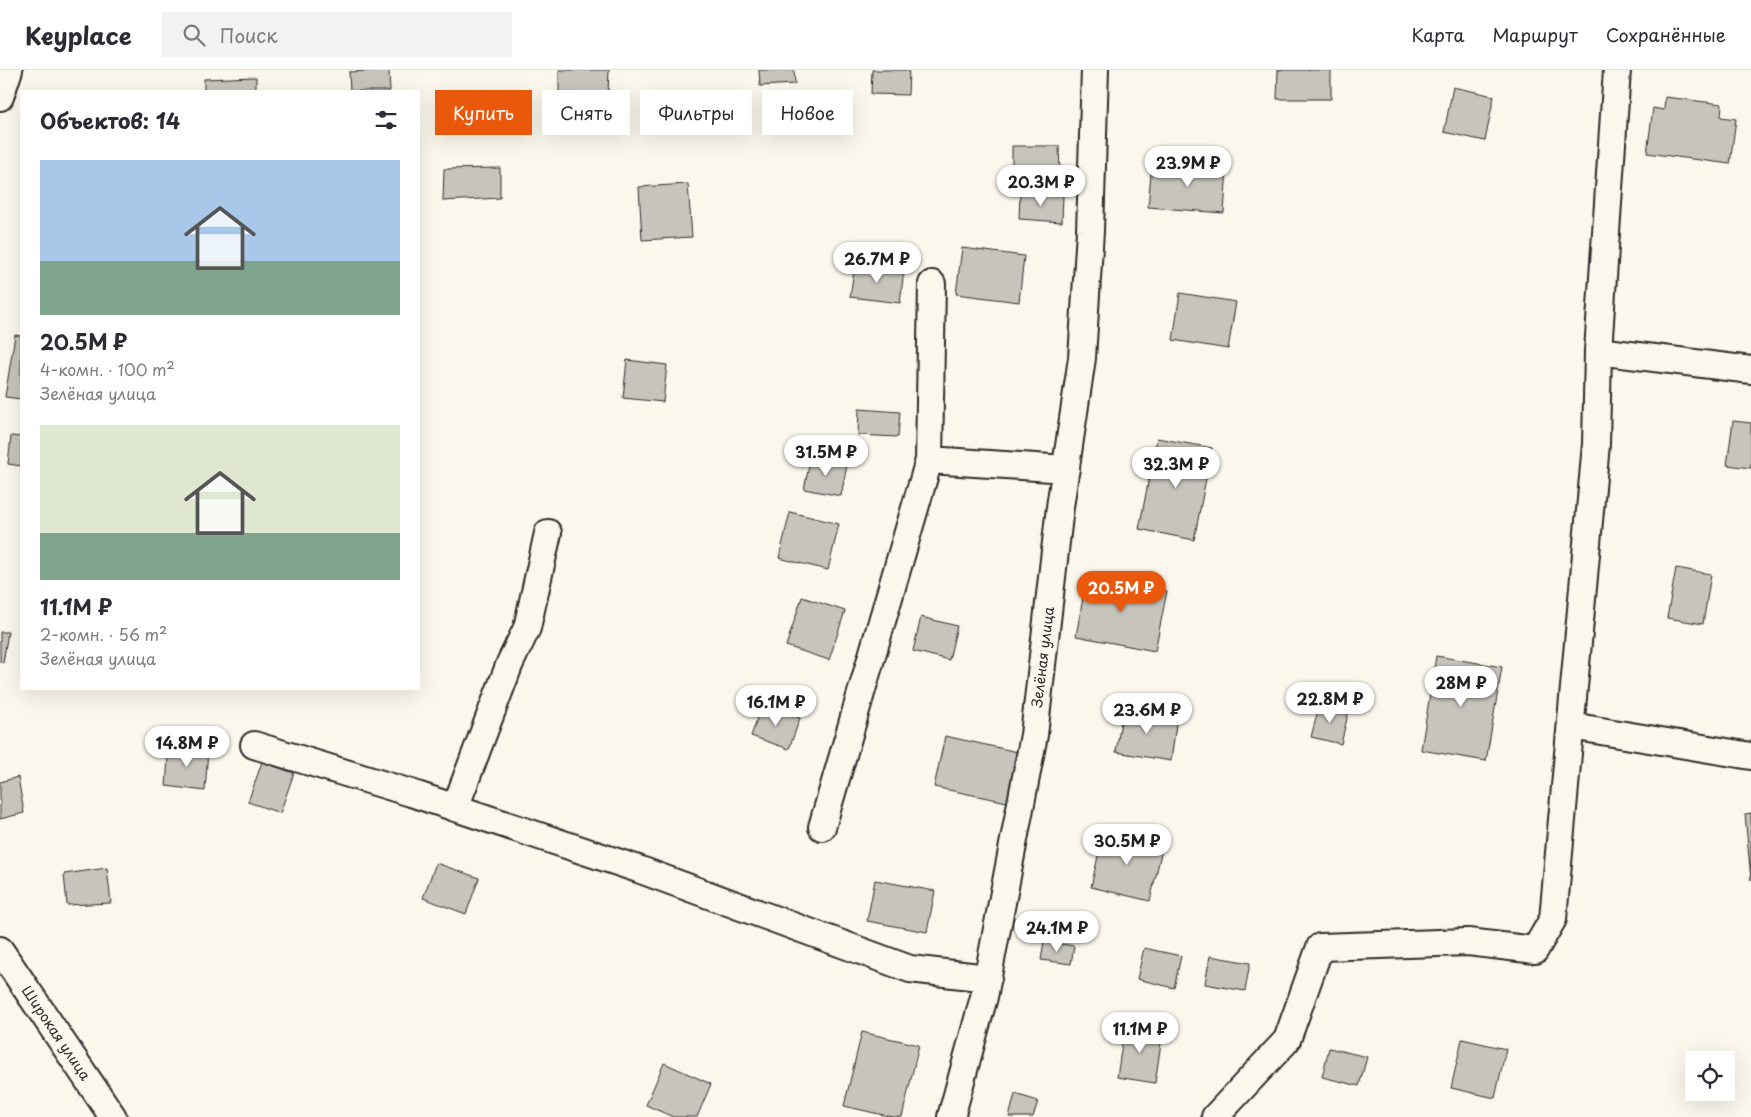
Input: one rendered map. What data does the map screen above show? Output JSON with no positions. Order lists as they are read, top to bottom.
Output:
{
  "streets": {
    "street": ["Зелёная улица", "Широкая улица"]
  },
  "page": {
    "header": "Keyplace",
    "search": "Поиск",
    "nav": ["Карта", "Маршрут", "Сохранённые"],
    "chip": [
      "Купить",
      "Снять",
      "Фильтры",
      "Новое"
    ],
    "heading": "Объектов: 14",
    "price": [
      "23.9M ₽",
      "20.3M ₽",
      "26.7M ₽",
      "31.5M ₽",
      "32.3M ₽",
      "20.5M ₽",
      "28M ₽",
      "22.8M ₽",
      "16.1M ₽",
      "23.6M ₽",
      "14.8M ₽",
      "30.5M ₽",
      "24.1M ₽",
      "11.1M ₽"
    ],
    "list": [
      {
        "name": "20.5M ₽",
        "note": "4-комн. · 100 m² · Зелёная улица"
      },
      {
        "name": "11.1M ₽",
        "note": "2-комн. · 56 m² · Зелёная улица"
      }
    ]
  }
}
